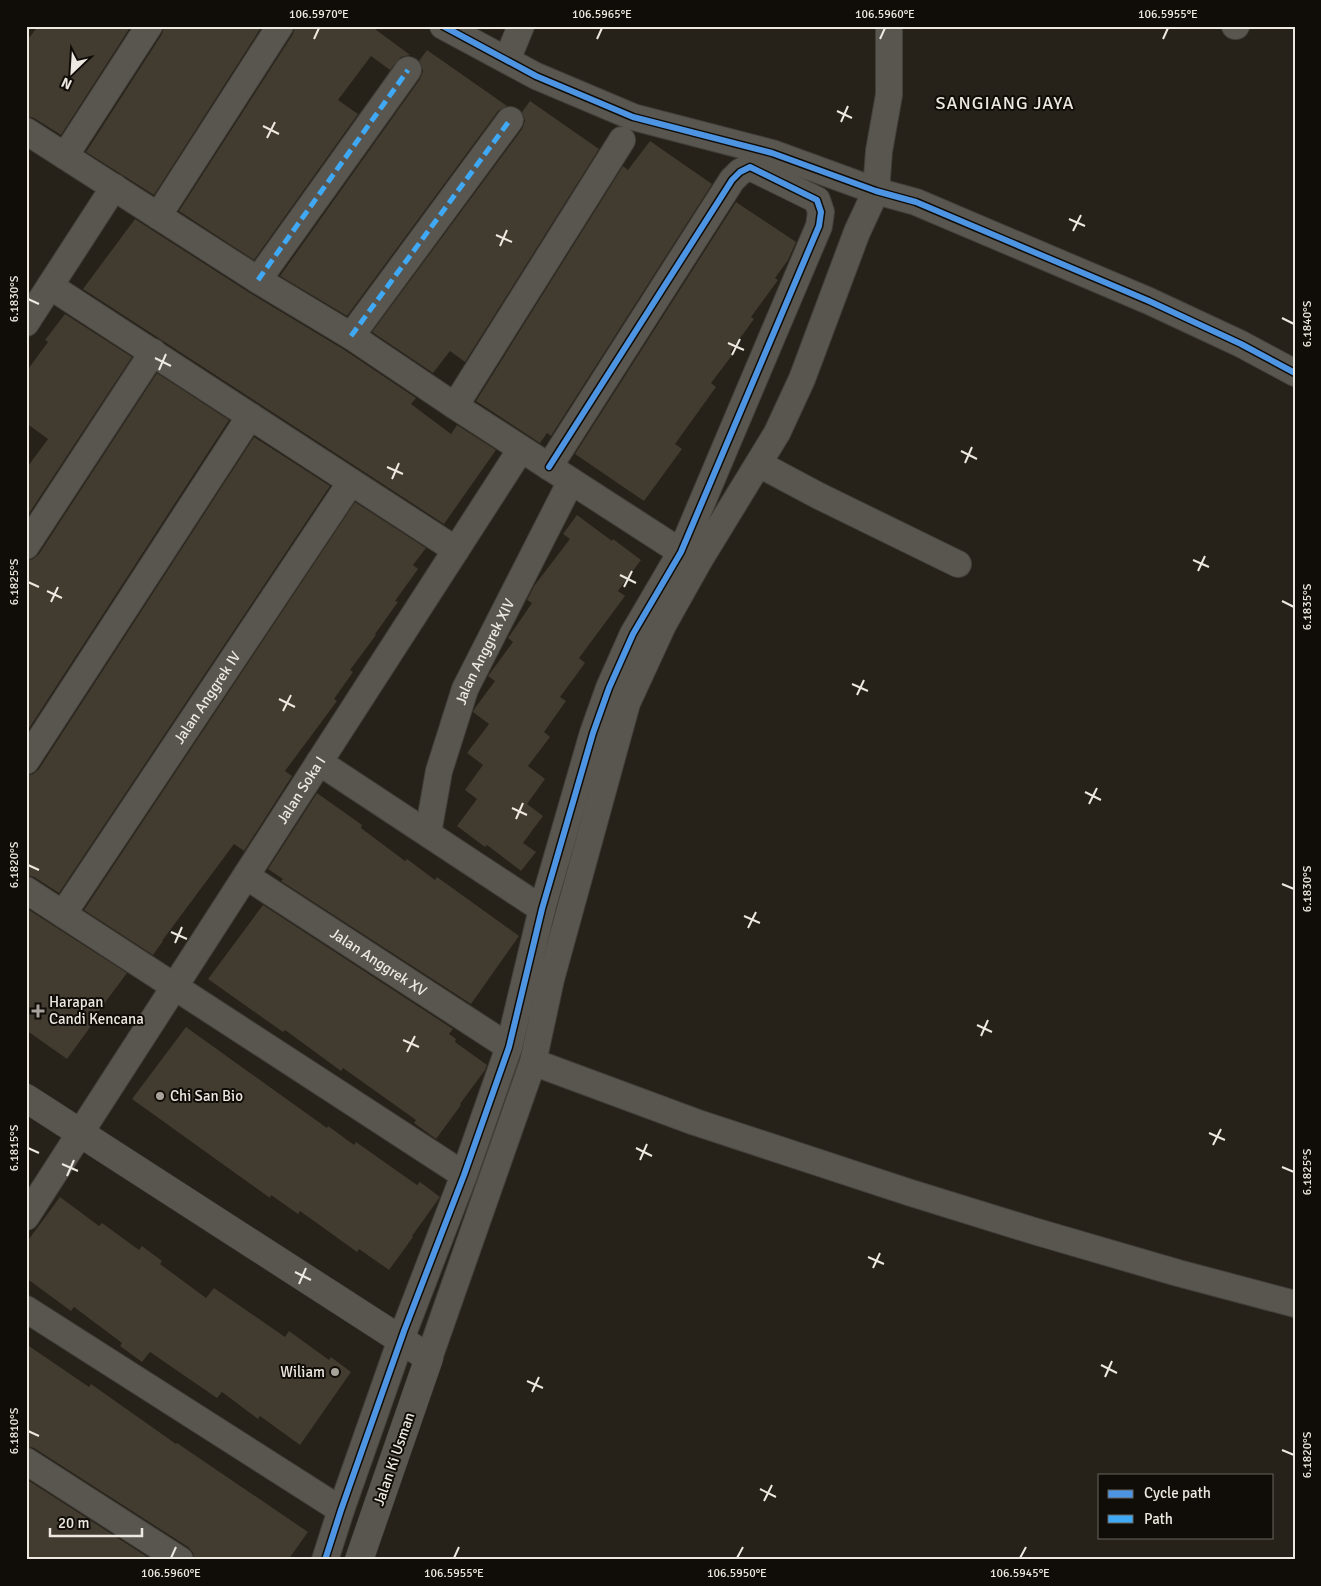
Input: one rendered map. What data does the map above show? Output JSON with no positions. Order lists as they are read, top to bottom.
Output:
{
  "streets": {
    "street": [
      "Jalan Anggrek XIV",
      "Jalan Anggrek IV",
      "Jalan Soka I",
      "Jalan Anggrek XV",
      "Jalan Ki Usman"
    ]
  },
  "crossings": [
    ["Jalan Soka I", "Jalan Anggrek XV"]
  ],
  "districts": ["SANGIANG JAYA"],
  "places": {
    "health": ["Harapan Candi Kencana"],
    "other": ["Chi San Bio", "Wiliam"]
  },
  "legend": ["Cycle path", "Path"],
  "scale_bar": "20 m",
  "north": "bottom left",
  "coordinates": [
    "106.5970°E",
    "106.5965°E",
    "106.5960°E",
    "106.5955°E",
    "6.1830°S",
    "6.1840°S",
    "6.1825°S",
    "6.1835°S",
    "6.1820°S",
    "6.1815°S",
    "6.1810°S",
    "106.5950°E",
    "106.5945°E"
  ]
}
